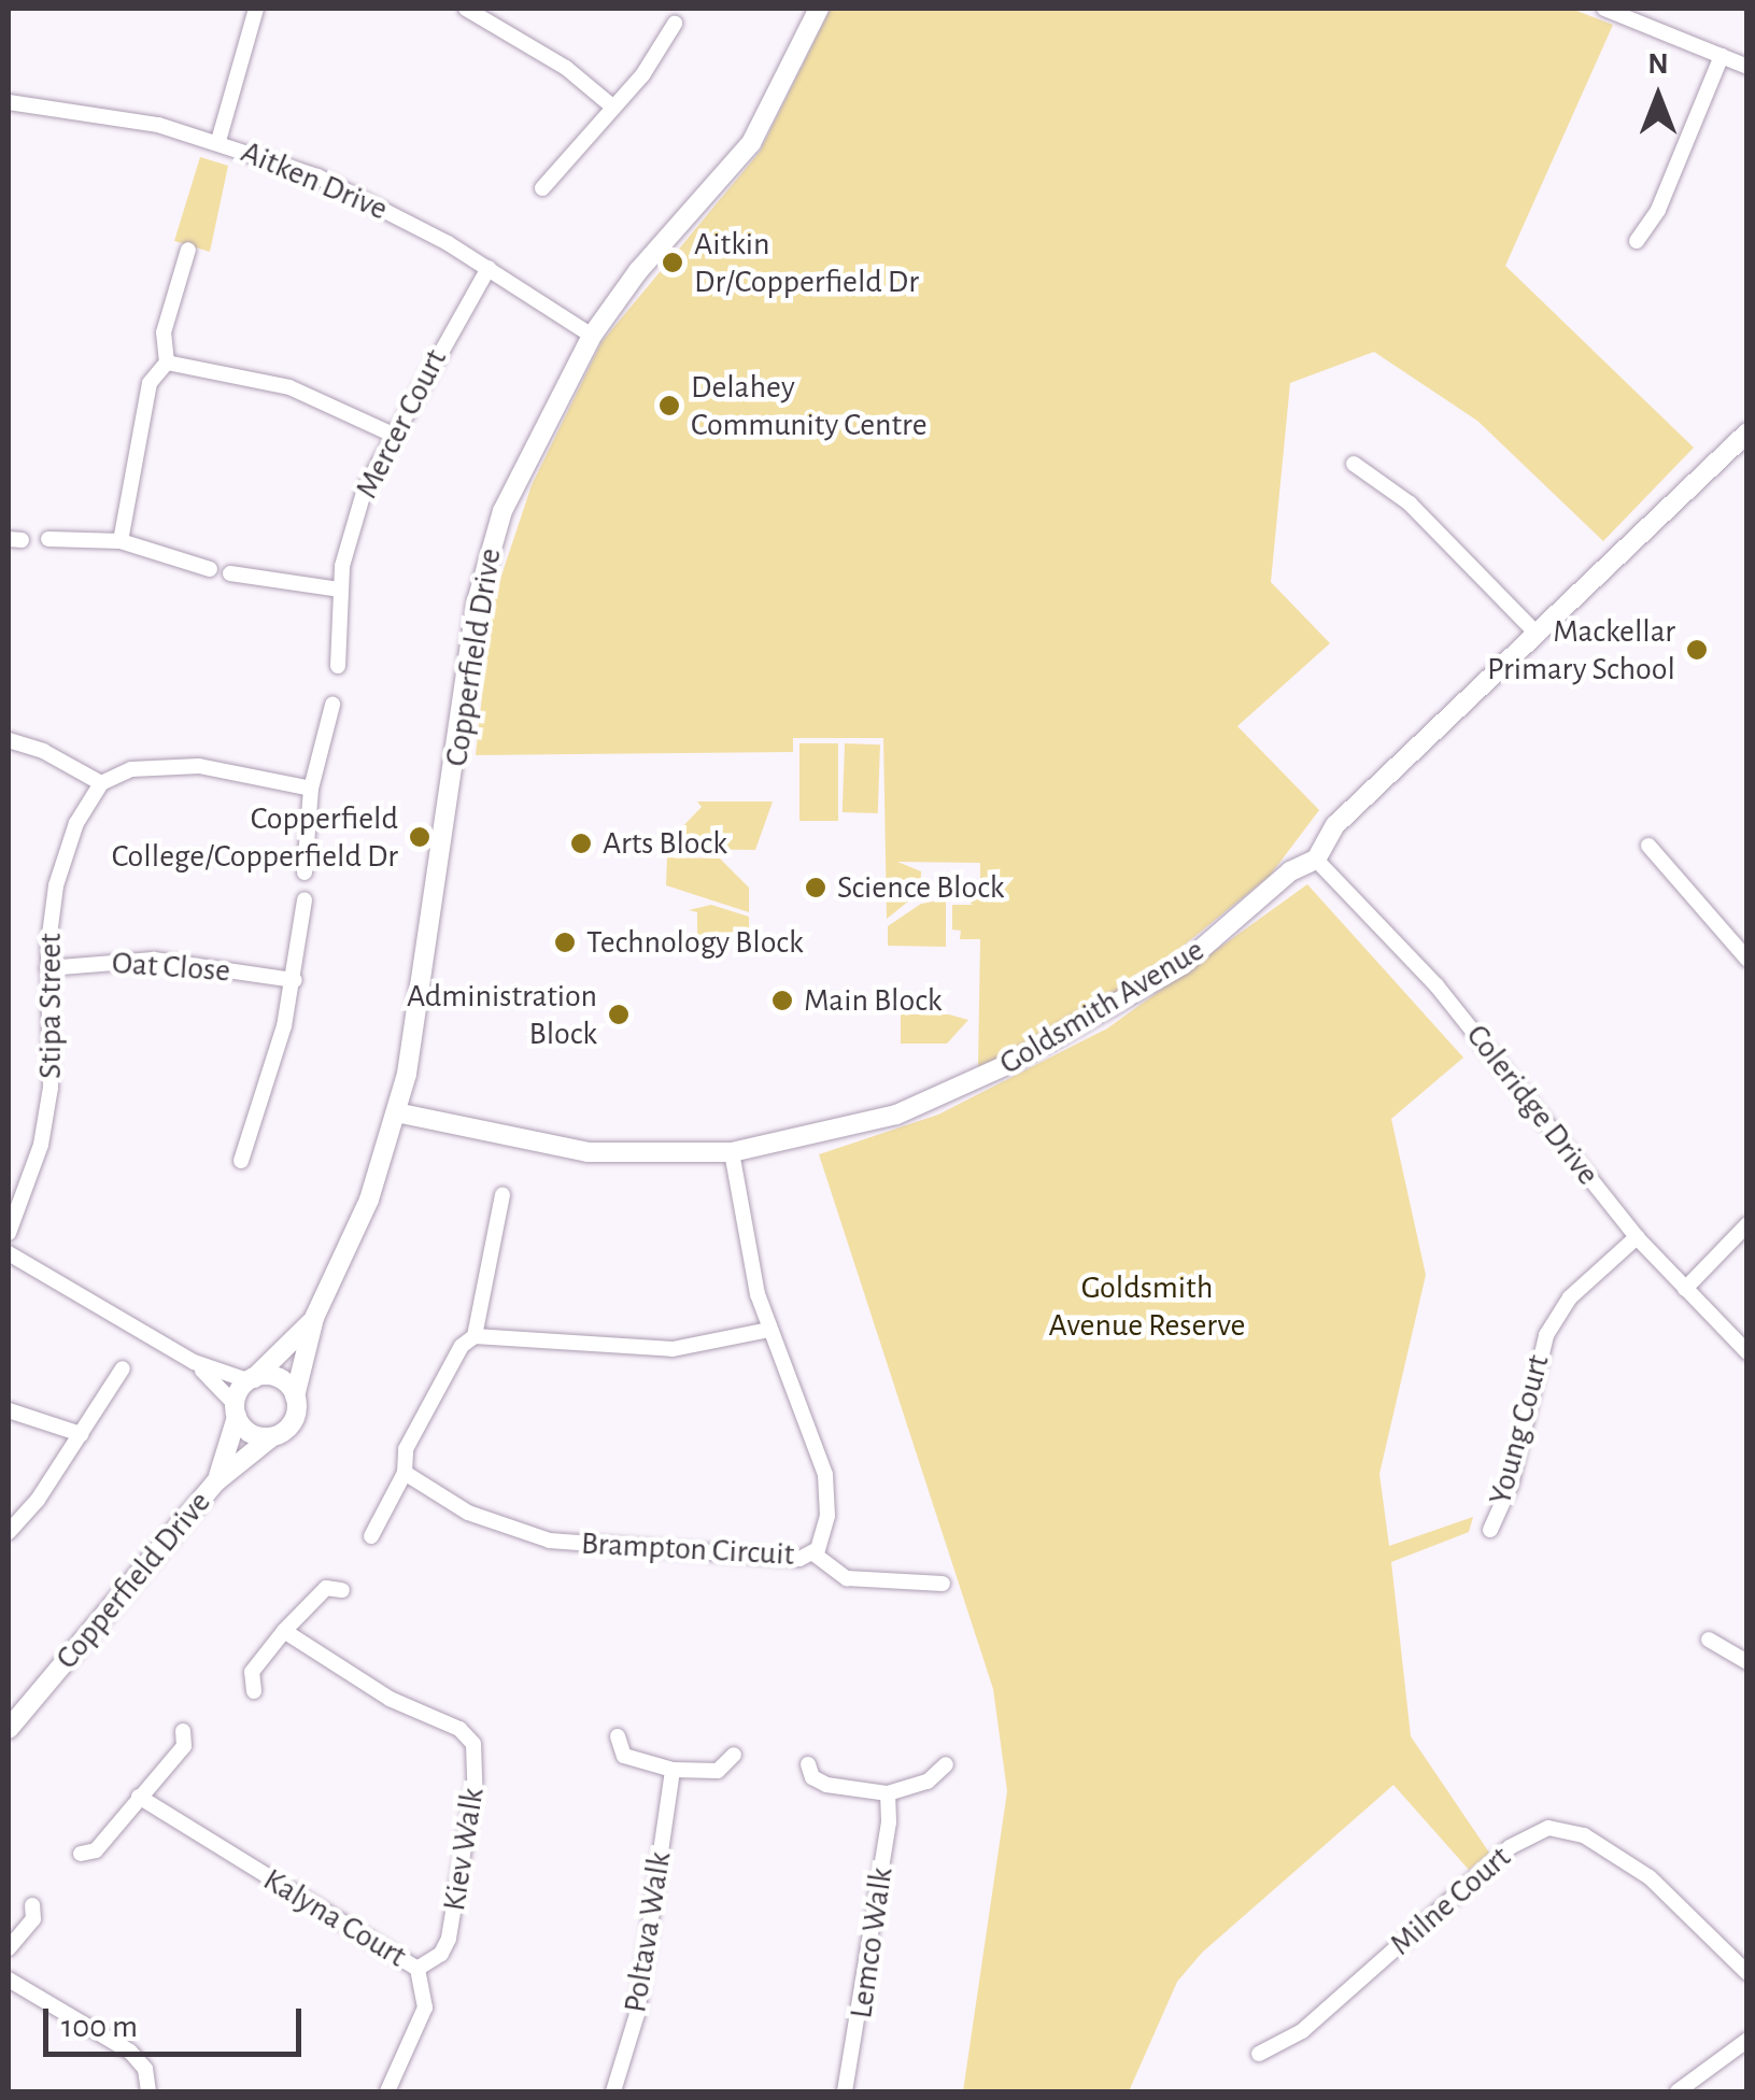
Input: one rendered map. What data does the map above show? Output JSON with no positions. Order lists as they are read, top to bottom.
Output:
{
  "streets": {
    "street": [
      "Aitken Drive",
      "Mercer Court",
      "Copperfield Drive",
      "Oat Close",
      "Stipa Street",
      "Goldsmith Avenue",
      "Coleridge Drive",
      "Young Court",
      "Brampton Circuit",
      "Kiev Walk",
      "Milne Court",
      "Kalyna Court",
      "Poltava Walk",
      "Lemco Walk"
    ]
  },
  "crossings": [
    ["Aitken Drive", "Mercer Court"],
    ["Aitken Drive", "Copperfield Drive"],
    ["Copperfield Drive", "Goldsmith Avenue"],
    ["Oat Close", "Stipa Street"],
    ["Goldsmith Avenue", "Coleridge Drive"],
    ["Goldsmith Avenue", "Brampton Circuit"],
    ["Coleridge Drive", "Young Court"],
    ["Kiev Walk", "Kalyna Court"]
  ],
  "parks": ["Goldsmith Avenue Reserve"],
  "places": [
    "Aitkin Dr/Copperfield Dr",
    "Delahey Community Centre",
    "Mackellar Primary School",
    "Copperfield College/Copperfield Dr",
    "Arts Block",
    "Science Block",
    "Technology Block",
    "Main Block",
    "Administration Block"
  ],
  "scale_bar": "100 m",
  "north": "top"
}
